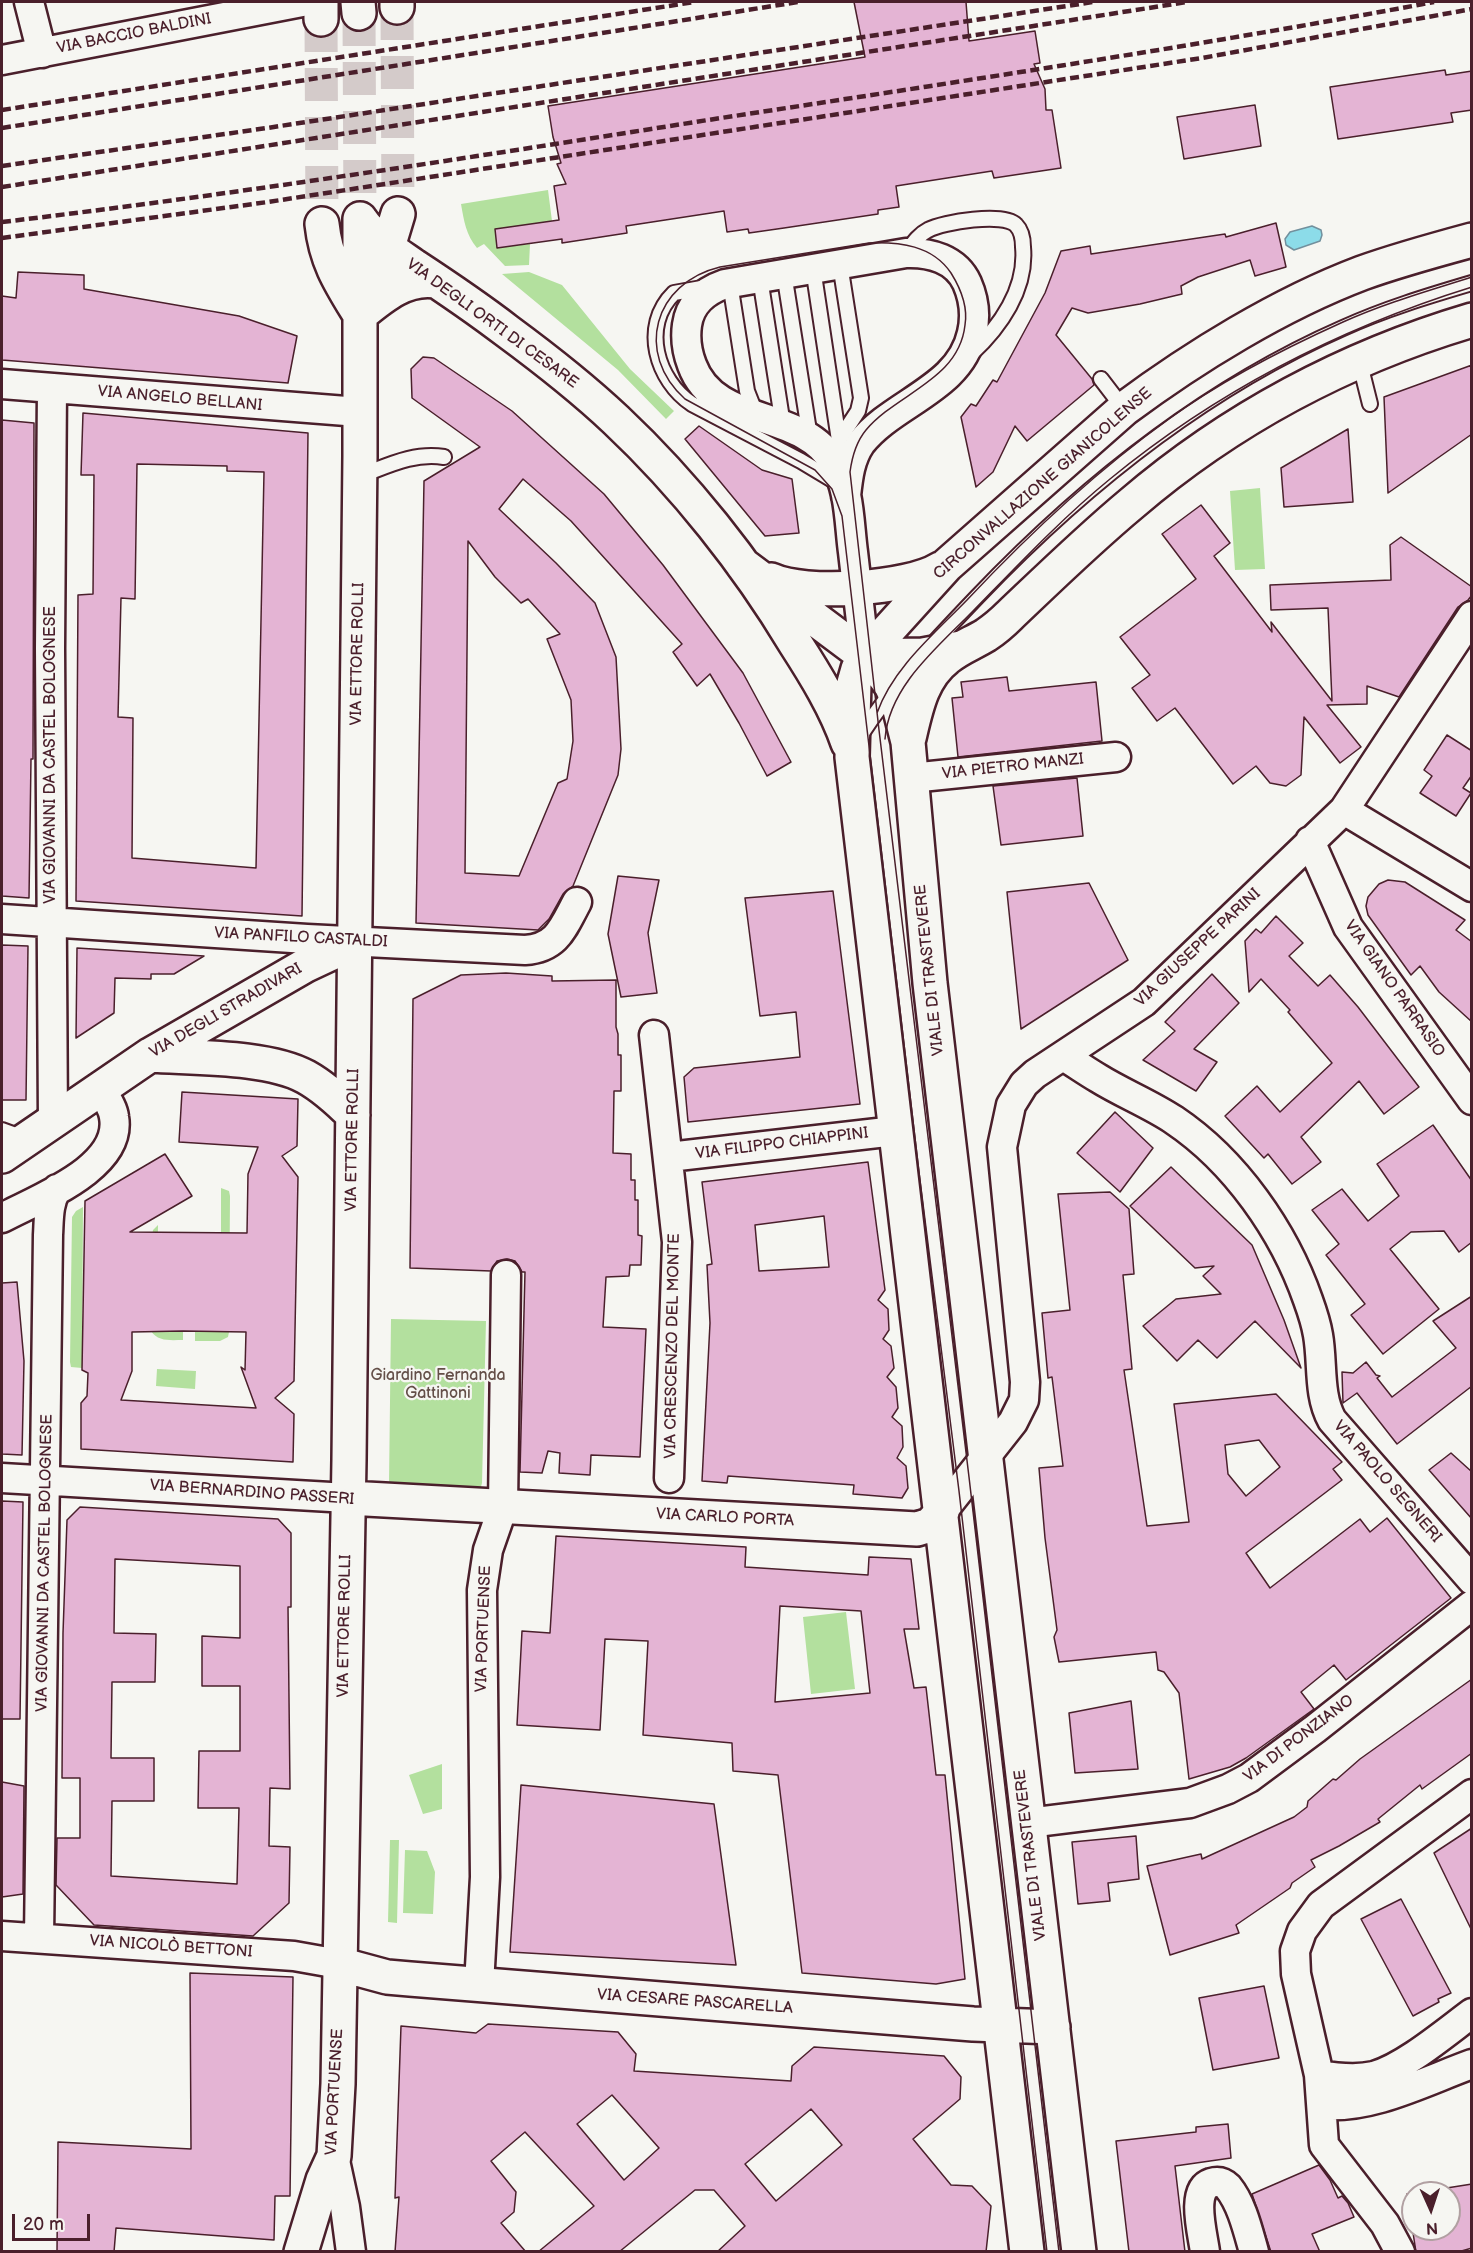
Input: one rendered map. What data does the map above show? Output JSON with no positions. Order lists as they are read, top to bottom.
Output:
{
  "streets": {
    "main road": [
      "VIA DEGLI ORTI DI CESARE",
      "CIRCONVALLAZIONE GIANICOLENSE",
      "VIA ETTORE ROLLI",
      "VIALE DI TRASTEVERE",
      "VIA DEGLI STRADIVARI",
      "VIA BERNARDINO PASSERI",
      "VIA CARLO PORTA",
      "VIA PORTUENSE",
      "VIA CESARE PASCARELLA"
    ],
    "street": [
      "VIA BACCIO BALDINI",
      "VIA ANGELO BELLANI",
      "VIA GIOVANNI DA CASTEL BOLOGNESE",
      "VIA PIETRO MANZI",
      "VIA PANFILO CASTALDI",
      "VIA GIUSEPPE PARINI",
      "VIA GIANO PARRASIO",
      "VIA FILIPPO CHIAPPINI",
      "VIA CRESCENZO DEL MONTE",
      "VIA PAOLO SEGNERI",
      "VIA DI PONZIANO",
      "VIA NICOLÒ BETTONI"
    ]
  },
  "crossings": [
    ["VIA DEGLI ORTI DI CESARE", "CIRCONVALLAZIONE GIANICOLENSE"],
    ["VIA DEGLI ORTI DI CESARE", "VIA ETTORE ROLLI"],
    ["VIA DEGLI ORTI DI CESARE", "VIALE DI TRASTEVERE"],
    ["VIA ANGELO BELLANI", "VIA ETTORE ROLLI"],
    ["VIA ANGELO BELLANI", "VIA GIOVANNI DA CASTEL BOLOGNESE"],
    ["CIRCONVALLAZIONE GIANICOLENSE", "VIALE DI TRASTEVERE"],
    ["VIA ETTORE ROLLI", "VIA PANFILO CASTALDI"],
    ["VIA ETTORE ROLLI", "VIA DEGLI STRADIVARI"],
    ["VIA ETTORE ROLLI", "VIA BERNARDINO PASSERI"],
    ["VIA ETTORE ROLLI", "VIA PORTUENSE"],
    ["VIA ETTORE ROLLI", "VIA NICOLÒ BETTONI"],
    ["VIA ETTORE ROLLI", "VIA CESARE PASCARELLA"],
    ["VIA GIOVANNI DA CASTEL BOLOGNESE", "VIA PANFILO CASTALDI"],
    ["VIA GIOVANNI DA CASTEL BOLOGNESE", "VIA DEGLI STRADIVARI"],
    ["VIA GIOVANNI DA CASTEL BOLOGNESE", "VIA BERNARDINO PASSERI"],
    ["VIA GIOVANNI DA CASTEL BOLOGNESE", "VIA NICOLÒ BETTONI"],
    ["VIA PIETRO MANZI", "VIALE DI TRASTEVERE"],
    ["VIA PANFILO CASTALDI", "VIA DEGLI STRADIVARI"],
    ["VIA GIUSEPPE PARINI", "VIALE DI TRASTEVERE"],
    ["VIA GIUSEPPE PARINI", "VIA GIANO PARRASIO"],
    ["VIA GIUSEPPE PARINI", "VIA PAOLO SEGNERI"],
    ["VIALE DI TRASTEVERE", "VIA DI PONZIANO"],
    ["VIALE DI TRASTEVERE", "VIA CESARE PASCARELLA"],
    ["VIA FILIPPO CHIAPPINI", "VIA CRESCENZO DEL MONTE"],
    ["VIA BERNARDINO PASSERI", "VIA CARLO PORTA"],
    ["VIA BERNARDINO PASSERI", "VIA PORTUENSE"],
    ["VIA CARLO PORTA", "VIA PORTUENSE"],
    ["VIA PORTUENSE", "VIA NICOLÒ BETTONI"],
    ["VIA PORTUENSE", "VIA CESARE PASCARELLA"],
    ["VIA NICOLÒ BETTONI", "VIA CESARE PASCARELLA"]
  ],
  "parks": ["Giardino Fernanda Gattinoni"],
  "scale_bar": "20 m",
  "north": "bottom"
}
